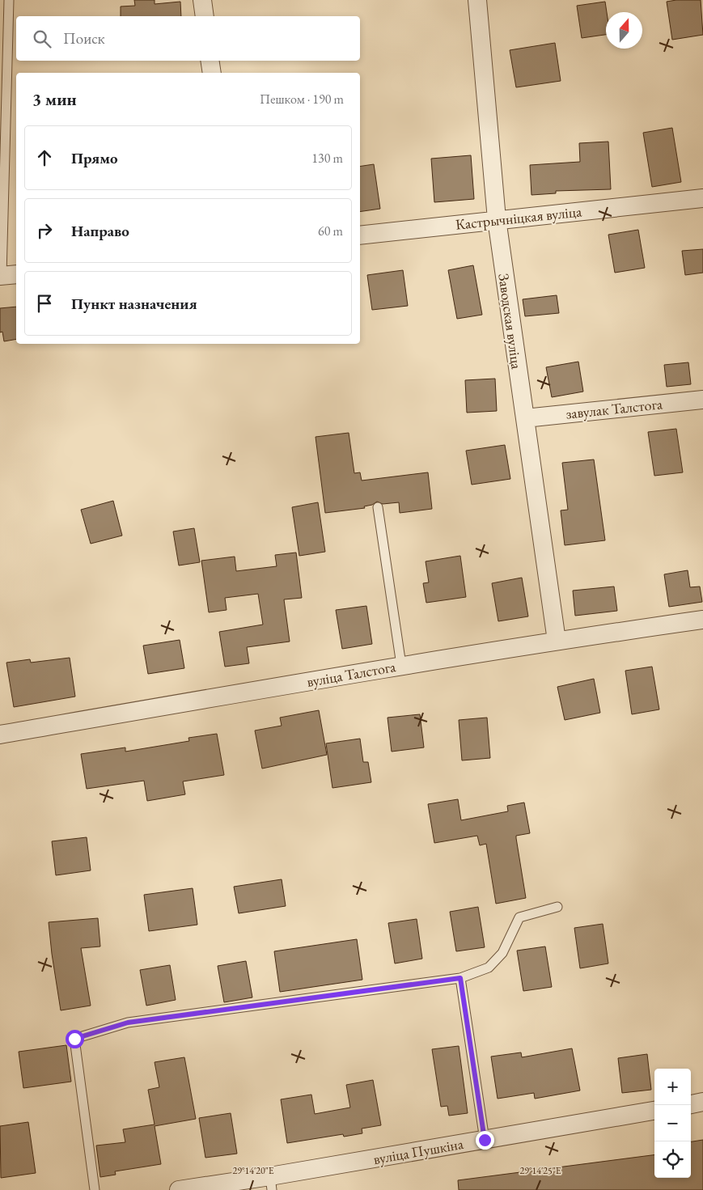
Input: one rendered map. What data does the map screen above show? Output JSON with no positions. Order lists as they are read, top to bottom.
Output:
{
  "streets": {
    "street": [
      "Кастрычніцкая вуліца",
      "Заводская вуліца",
      "завулак Талстога",
      "вуліца Талстога",
      "вуліца Пушкіна"
    ]
  },
  "crossings": [
    ["Кастрычніцкая вуліца", "Заводская вуліца"],
    ["Заводская вуліца", "завулак Талстога"],
    ["Заводская вуліца", "вуліца Талстога"]
  ],
  "north": "top",
  "page": {
    "search": "Поиск",
    "heading": ["3 мин", "Пешком · 190 m"],
    "list": [
      ["Прямо", "130 m"],
      ["Направо", "60 m"],
      "Пункт назначения"
    ],
    "map_buttons": ["+", "−"]
  },
  "coordinates": ["29°14'20\"E", "29°14'25\"E"]
}
